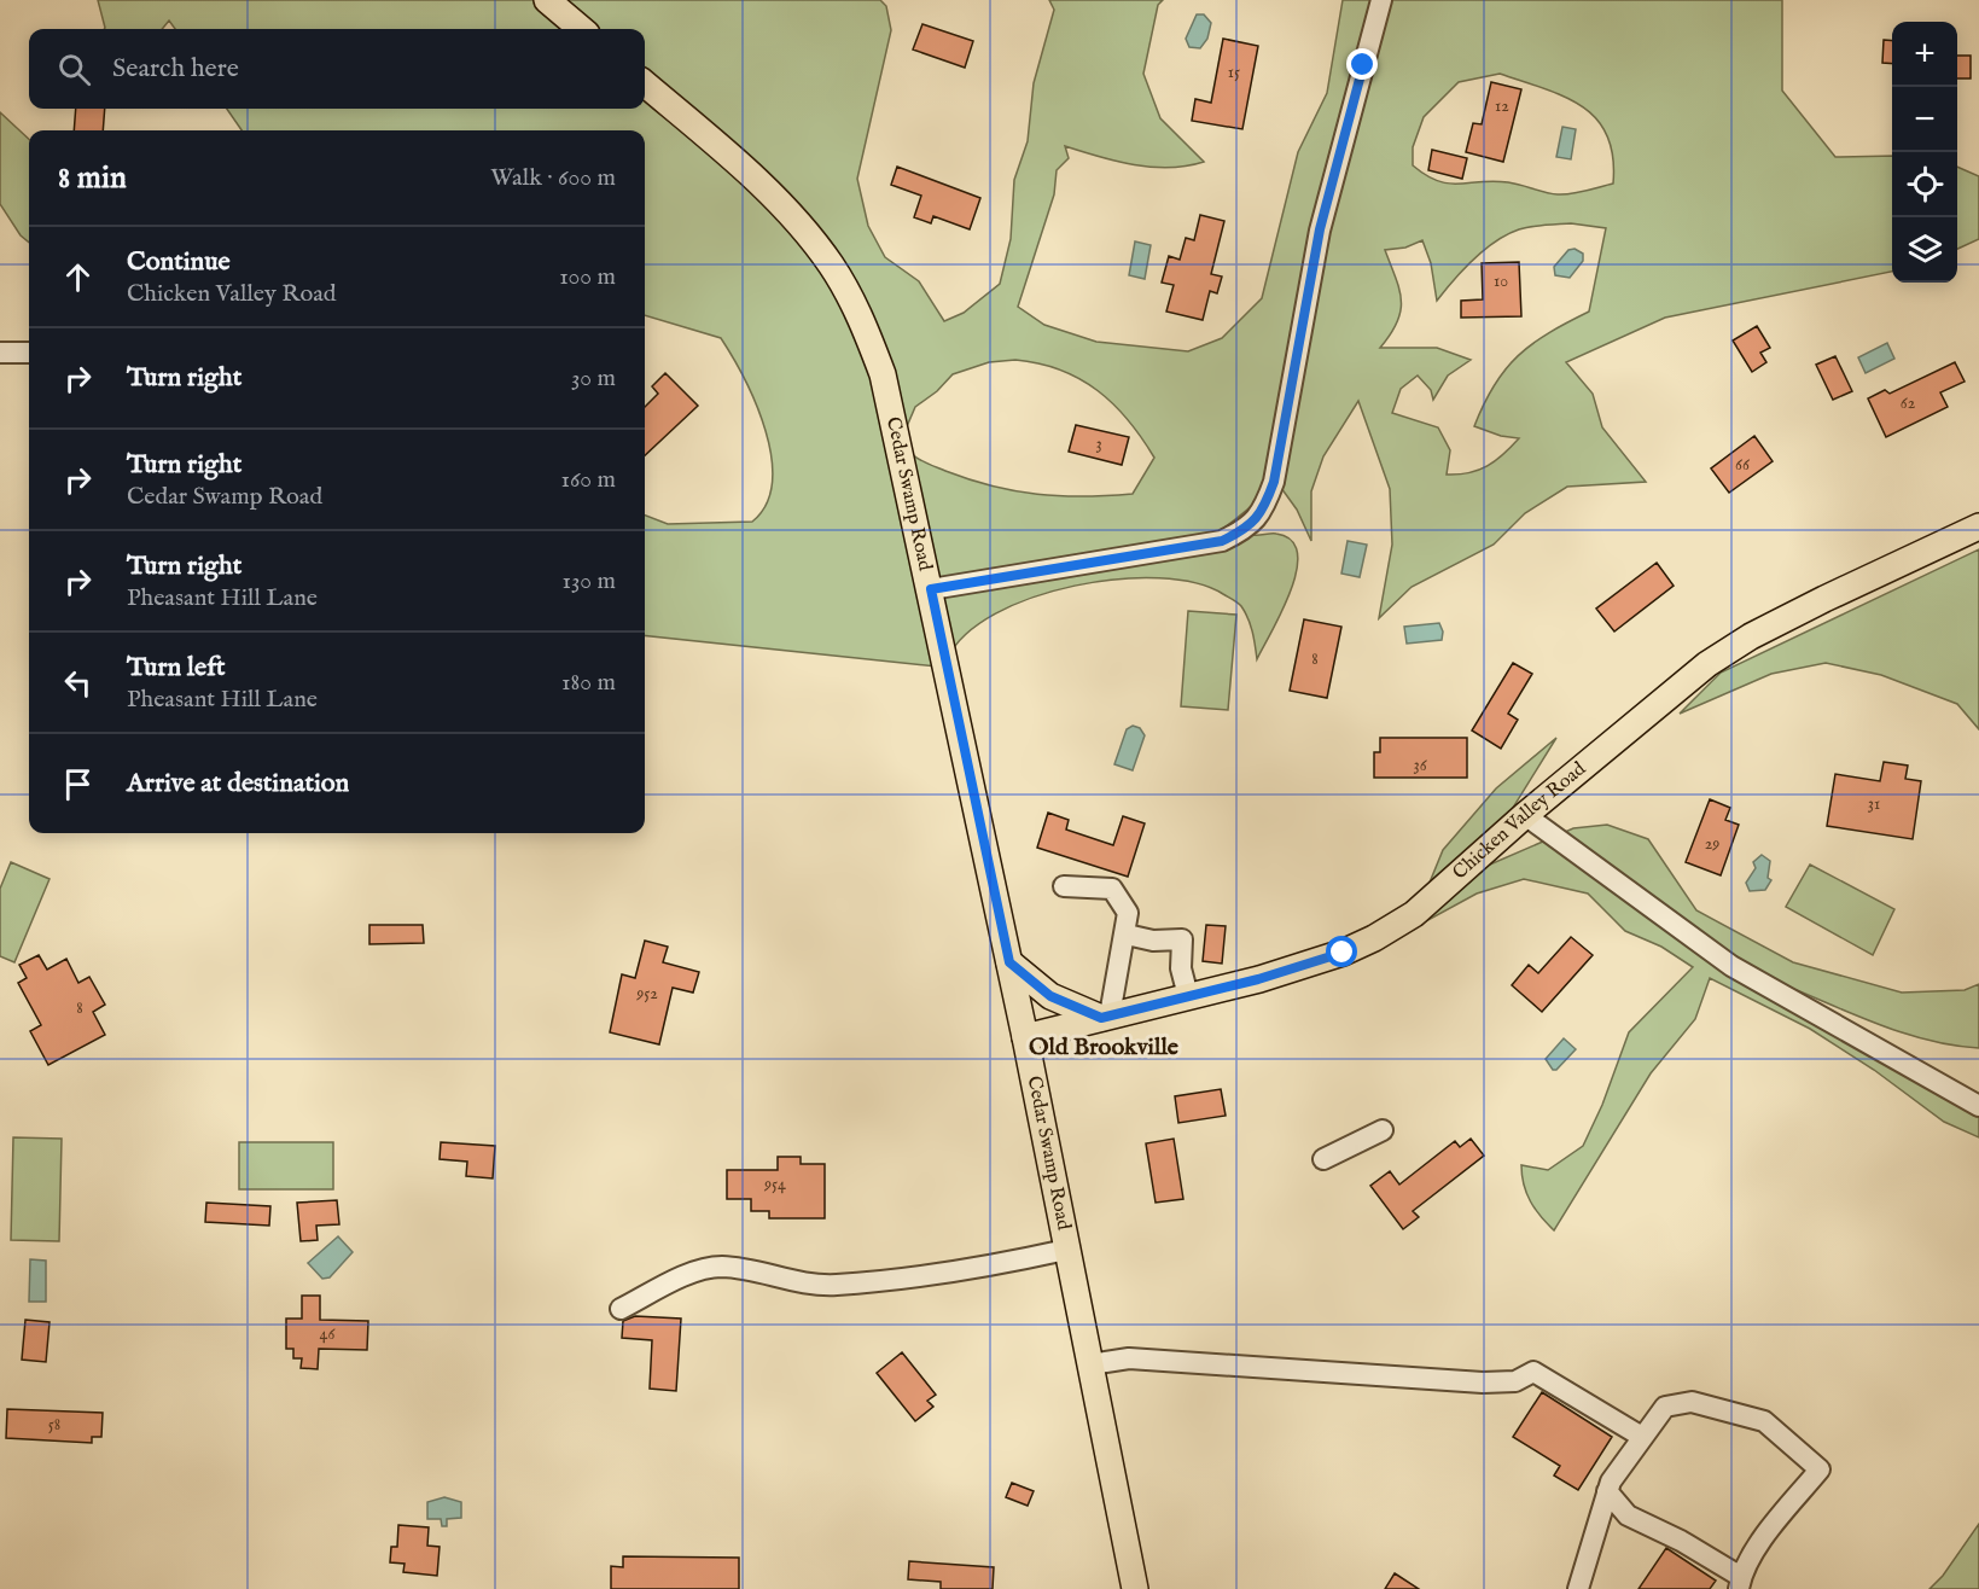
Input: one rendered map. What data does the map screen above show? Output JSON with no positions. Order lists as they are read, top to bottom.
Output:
{
  "streets": {
    "main road": ["Cedar Swamp Road", "Chicken Valley Road"]
  },
  "crossings": [
    ["Cedar Swamp Road", "Chicken Valley Road"]
  ],
  "districts": ["Old Brookville"],
  "house_numbers": [
    "15",
    "12",
    "10",
    "62",
    "3",
    "66",
    "8",
    "36",
    "31",
    "29",
    "952",
    "8",
    "954",
    "46",
    "58"
  ],
  "page": {
    "map_buttons": ["+", "−"],
    "search": "Search here",
    "heading": ["8 min", "Walk · 600 m"],
    "list": [
      ["Continue", "Chicken Valley Road", "100 m"],
      ["Turn right", "30 m"],
      ["Turn right", "Cedar Swamp Road", "160 m"],
      ["Turn right", "Pheasant Hill Lane", "130 m"],
      ["Turn left", "Pheasant Hill Lane", "180 m"],
      "Arrive at destination"
    ]
  }
}
